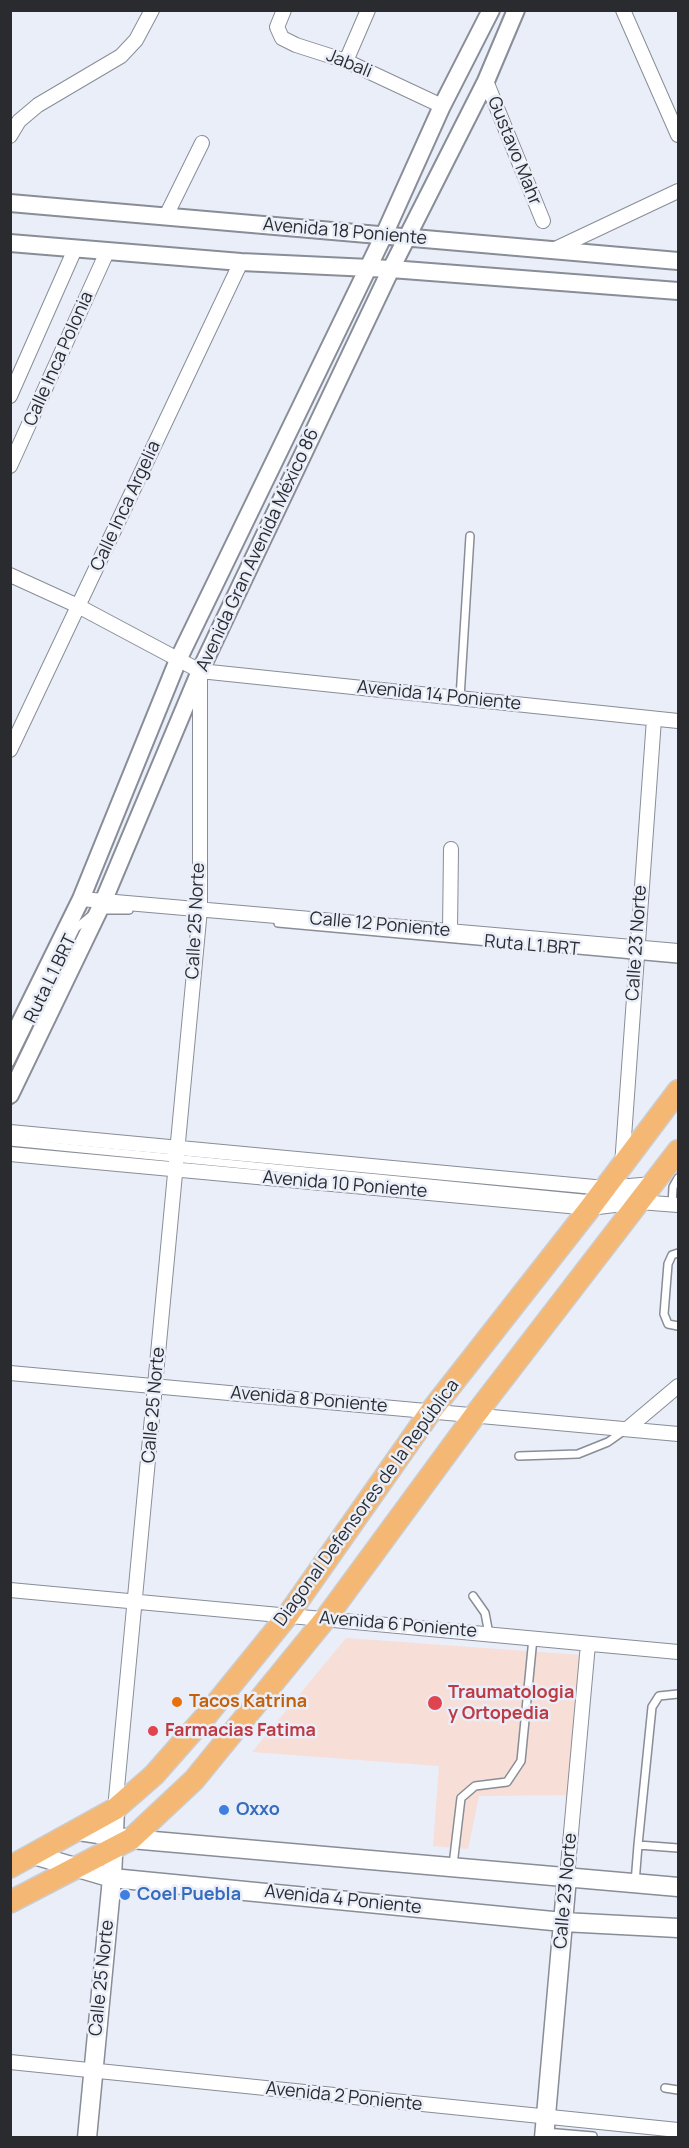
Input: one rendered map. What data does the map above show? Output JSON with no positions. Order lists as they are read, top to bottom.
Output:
{
  "streets": {
    "main road": [
      "Calle 25 Norte",
      "Calle 23 Norte",
      "Diagonal Defensores de la República",
      "Avenida 4 Poniente"
    ],
    "street": [
      "Jabali",
      "Gustavo Mahr",
      "Avenida 18 Poniente",
      "Calle Inca Polonia",
      "Calle Inca Argelia",
      "Avenida Gran Avenida México 86",
      "Avenida 14 Poniente",
      "Calle 12 Poniente",
      "Avenida 10 Poniente",
      "Avenida 8 Poniente",
      "Avenida 6 Poniente",
      "Avenida 2 Poniente"
    ],
    "lane": ["Ruta L1 BRT"]
  },
  "crossings": [
    ["Jabali", "Avenida Gran Avenida México 86"],
    ["Gustavo Mahr", "Avenida Gran Avenida México 86"],
    ["Avenida 18 Poniente", "Calle Inca Polonia"],
    ["Avenida 18 Poniente", "Calle Inca Argelia"],
    ["Avenida 18 Poniente", "Avenida Gran Avenida México 86"],
    ["Avenida Gran Avenida México 86", "Avenida 14 Poniente"],
    ["Avenida Gran Avenida México 86", "Calle 25 Norte"],
    ["Avenida Gran Avenida México 86", "Calle 12 Poniente"],
    ["Avenida Gran Avenida México 86", "Ruta L1 BRT"],
    ["Avenida 14 Poniente", "Calle 25 Norte"],
    ["Avenida 14 Poniente", "Calle 23 Norte"],
    ["Calle 25 Norte", "Calle 12 Poniente"],
    ["Calle 25 Norte", "Ruta L1 BRT"],
    ["Calle 25 Norte", "Avenida 10 Poniente"],
    ["Calle 25 Norte", "Avenida 8 Poniente"],
    ["Calle 25 Norte", "Diagonal Defensores de la República"],
    ["Calle 25 Norte", "Avenida 6 Poniente"],
    ["Calle 25 Norte", "Avenida 4 Poniente"],
    ["Calle 25 Norte", "Avenida 2 Poniente"],
    ["Calle 12 Poniente", "Calle 23 Norte"],
    ["Calle 12 Poniente", "Ruta L1 BRT"],
    ["Calle 23 Norte", "Ruta L1 BRT"],
    ["Calle 23 Norte", "Diagonal Defensores de la República"],
    ["Calle 23 Norte", "Avenida 6 Poniente"],
    ["Calle 23 Norte", "Avenida 4 Poniente"],
    ["Calle 23 Norte", "Avenida 2 Poniente"],
    ["Avenida 10 Poniente", "Diagonal Defensores de la República"],
    ["Avenida 8 Poniente", "Diagonal Defensores de la República"],
    ["Diagonal Defensores de la República", "Avenida 6 Poniente"],
    ["Diagonal Defensores de la República", "Avenida 4 Poniente"]
  ],
  "places": [
    "Tacos Katrina",
    "Traumatologia y Ortopedia",
    "Farmacias Fatima",
    "Oxxo",
    "Coel Puebla"
  ]
}
